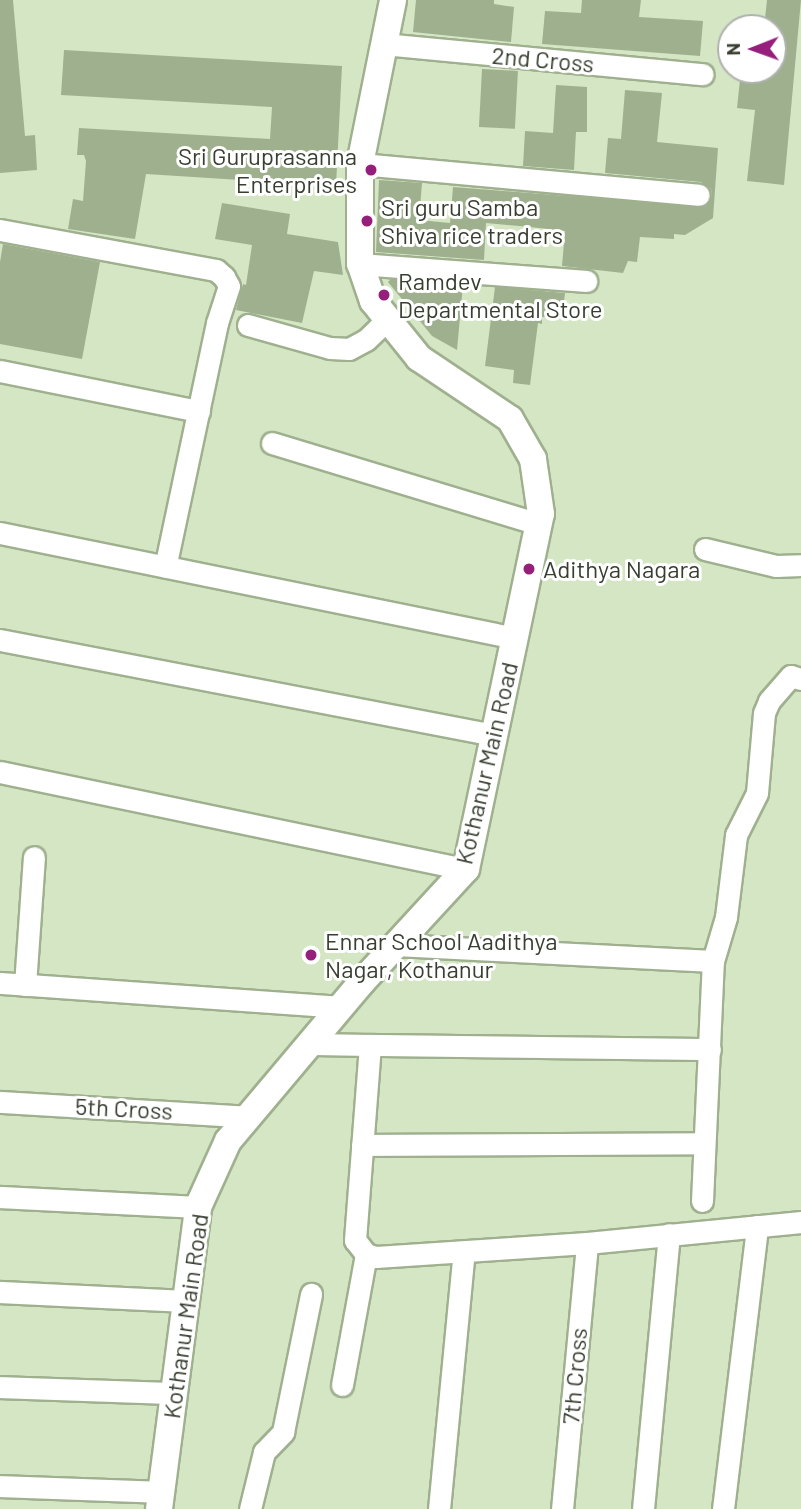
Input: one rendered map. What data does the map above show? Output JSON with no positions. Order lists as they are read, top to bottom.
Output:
{
  "streets": {
    "street": [
      "2nd Cross",
      "Kothanur Main Road",
      "5th Cross",
      "7th Cross"
    ]
  },
  "crossings": [
    ["2nd Cross", "Kothanur Main Road"],
    ["Kothanur Main Road", "5th Cross"]
  ],
  "places": [
    "Sri Guruprasanna Enterprises",
    "Sri guru Samba Shiva rice traders",
    "Ramdev Departmental Store",
    "Adithya Nagara",
    "Ennar School Aadithya Nagar, Kothanur"
  ],
  "north": "left"
}
